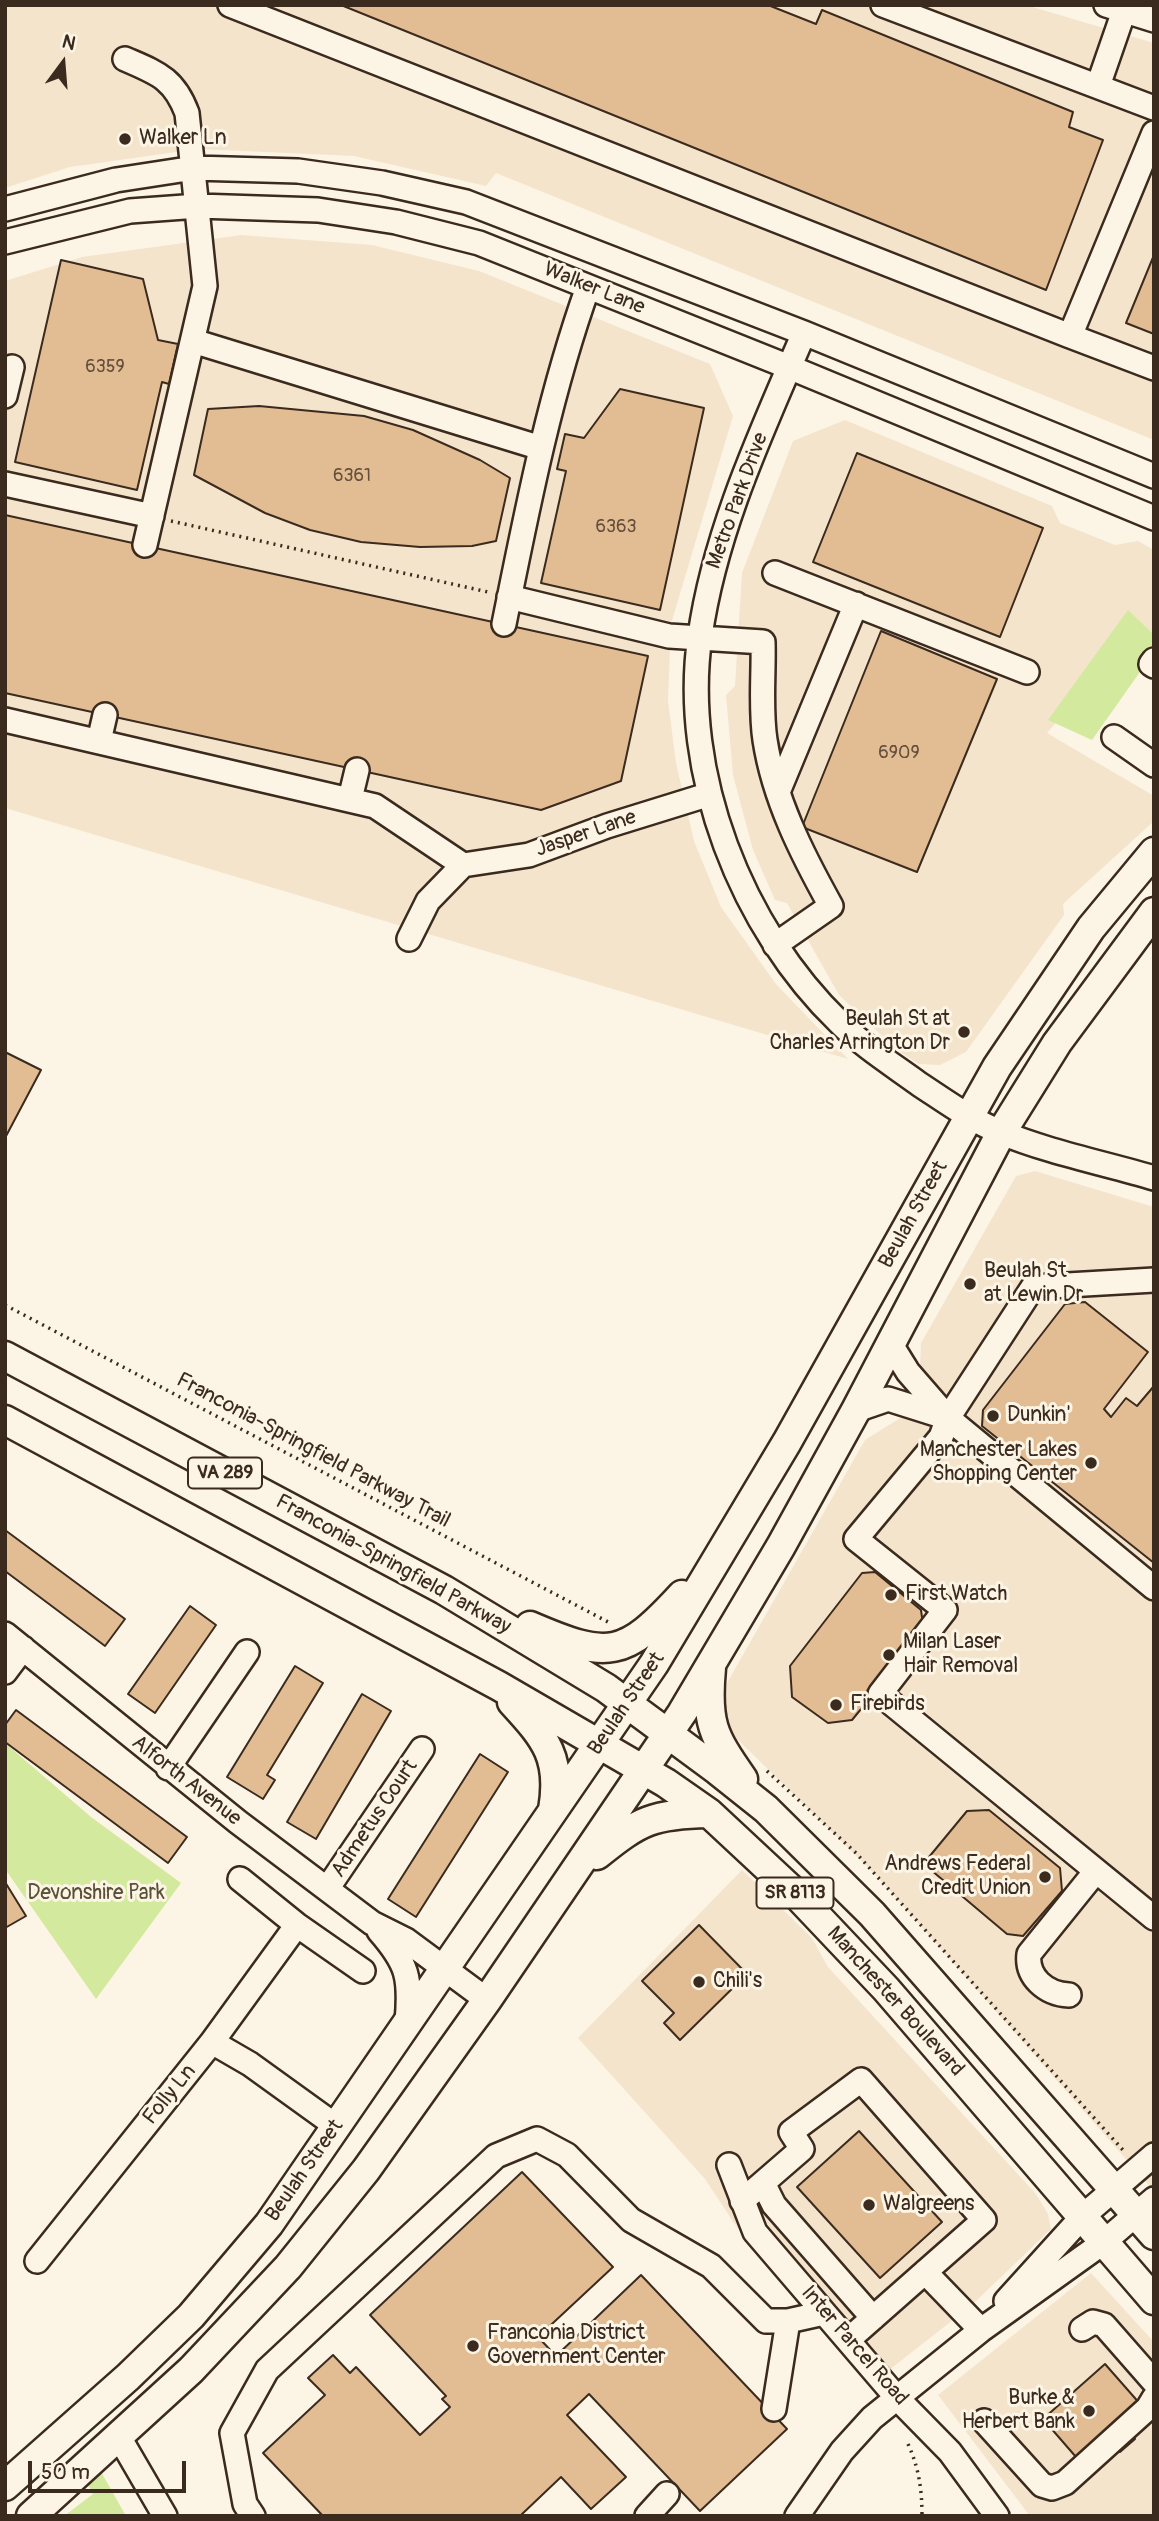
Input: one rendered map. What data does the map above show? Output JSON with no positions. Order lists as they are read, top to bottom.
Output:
{
  "streets": {
    "main road": [
      "Beulah Street",
      "VA 289",
      "Franconia-Springfield Parkway",
      "SR 8113",
      "Manchester Boulevard"
    ],
    "street": [
      "Walker Lane",
      "Metro Park Drive",
      "Jasper Lane",
      "Alforth Avenue",
      "Admetus Court",
      "Folly Ln",
      "Inter Parcel Road"
    ],
    "path": ["Franconia-Springfield Parkway Trail"]
  },
  "crossings": [
    ["Walker Lane", "Metro Park Drive"],
    ["Metro Park Drive", "Jasper Lane"],
    ["Metro Park Drive", "Beulah Street"],
    ["Beulah Street", "VA 289"],
    ["Beulah Street", "Franconia-Springfield Parkway"],
    ["Beulah Street", "Alforth Avenue"],
    ["Beulah Street", "Manchester Boulevard"],
    ["VA 289", "Manchester Boulevard"],
    ["Franconia-Springfield Parkway", "Manchester Boulevard"],
    ["Alforth Avenue", "Admetus Court"]
  ],
  "parks": ["Devonshire Park"],
  "places": [
    "Walker Ln",
    "Beulah St at Charles Arrington Dr",
    "Beulah St at Lewin Dr",
    "Dunkin'",
    "Manchester Lakes Shopping Center",
    "First Watch",
    "Milan Laser Hair Removal",
    "Firebirds",
    "Andrews Federal Credit Union",
    "Chili's",
    "Walgreens",
    "Franconia District Government Center",
    "Burke & Herbert Bank"
  ],
  "house_numbers": [
    "6359",
    "6361",
    "6363",
    "6909"
  ],
  "scale_bar": "50 m",
  "north": "top"
}
